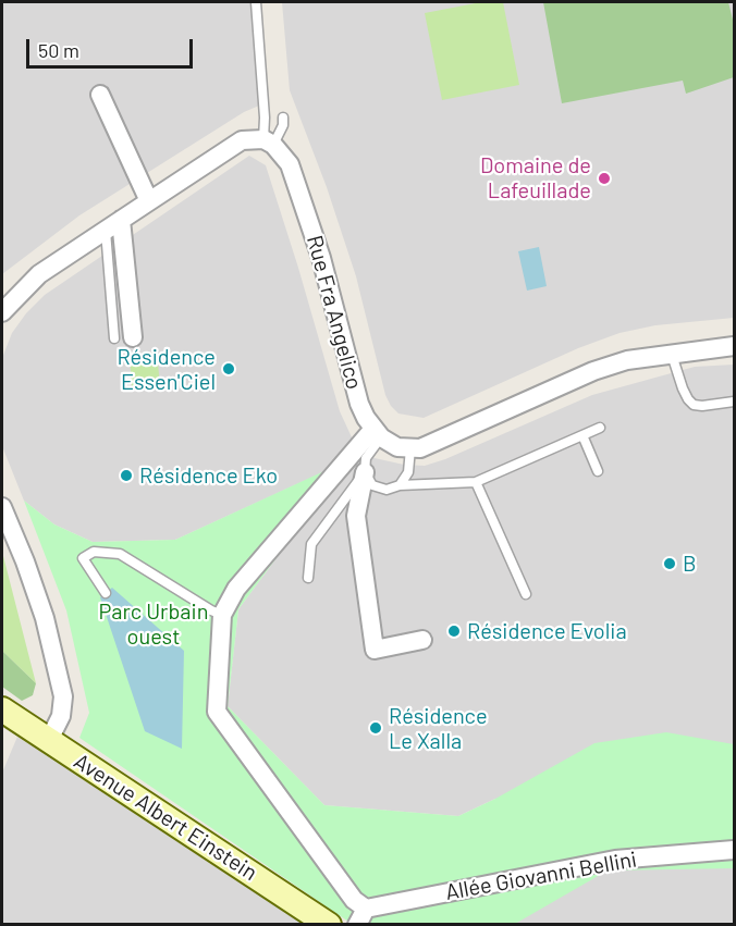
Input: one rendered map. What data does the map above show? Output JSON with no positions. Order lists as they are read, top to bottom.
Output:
{
  "streets": {
    "main road": ["Avenue Albert Einstein"],
    "street": ["Rue Fra Angelico", "Allée Giovanni Bellini"]
  },
  "parks": ["Parc Urbain ouest"],
  "places": [
    "Domaine de Lafeuillade",
    "Résidence Essen'Ciel",
    "Résidence Eko",
    "B",
    "Résidence Evolia",
    "Résidence Le Xalla"
  ],
  "scale_bar": "50 m"
}
